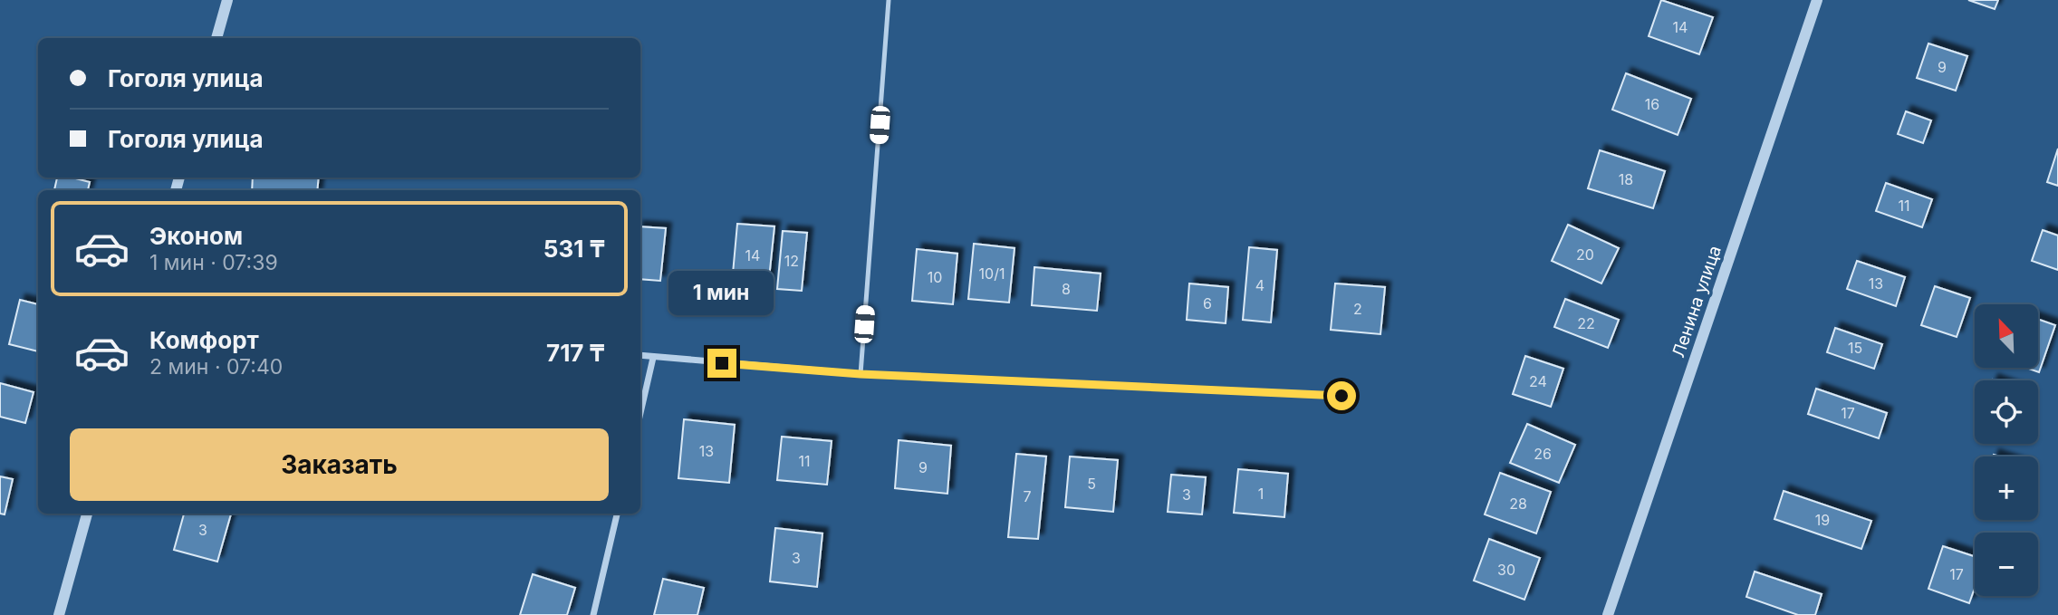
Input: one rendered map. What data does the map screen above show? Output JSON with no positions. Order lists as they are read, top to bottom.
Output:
{
  "streets": {
    "street": ["Ленина улица"]
  },
  "house_numbers": [
    "14",
    "9",
    "16",
    "18",
    "11",
    "20",
    "14",
    "12",
    "10/1",
    "10",
    "13",
    "4",
    "8",
    "6",
    "2",
    "22",
    "15",
    "24",
    "17",
    "13",
    "26",
    "11",
    "9",
    "5",
    "1",
    "3",
    "7",
    "28",
    "19",
    "3",
    "3",
    "30",
    "17"
  ],
  "north": "top left",
  "page": {
    "banner": ["Гоголя улица", "Гоголя улица"],
    "list": [
      {
        "name": "Эконом",
        "note": "1 мин · 07:39",
        "value": "531 ₸"
      },
      {
        "name": "Комфорт",
        "note": "2 мин · 07:40",
        "value": "717 ₸"
      }
    ],
    "bubble": "1 мин",
    "map_buttons": ["+", "−"],
    "buttons": "Заказать"
  }
}
